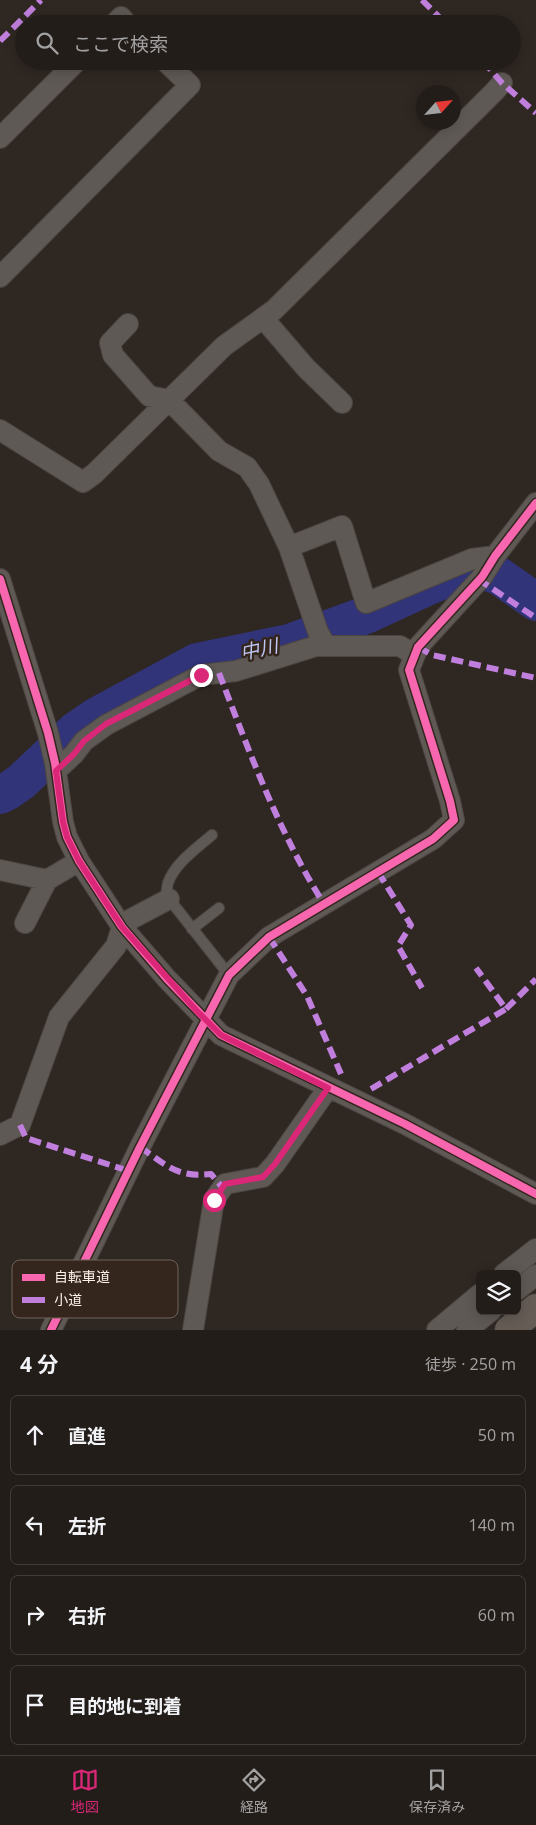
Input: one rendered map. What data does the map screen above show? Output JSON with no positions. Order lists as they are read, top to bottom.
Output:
{
  "water": ["中川"],
  "legend": ["自転車道", "小道"],
  "north": "top right",
  "page": {
    "search": "ここで検索",
    "heading": ["4 分", "徒歩 · 250 m"],
    "list": [
      ["直進", "50 m"],
      ["左折", "140 m"],
      ["右折", "60 m"],
      "目的地に到着"
    ],
    "nav": ["地図", "経路", "保存済み"]
  }
}
